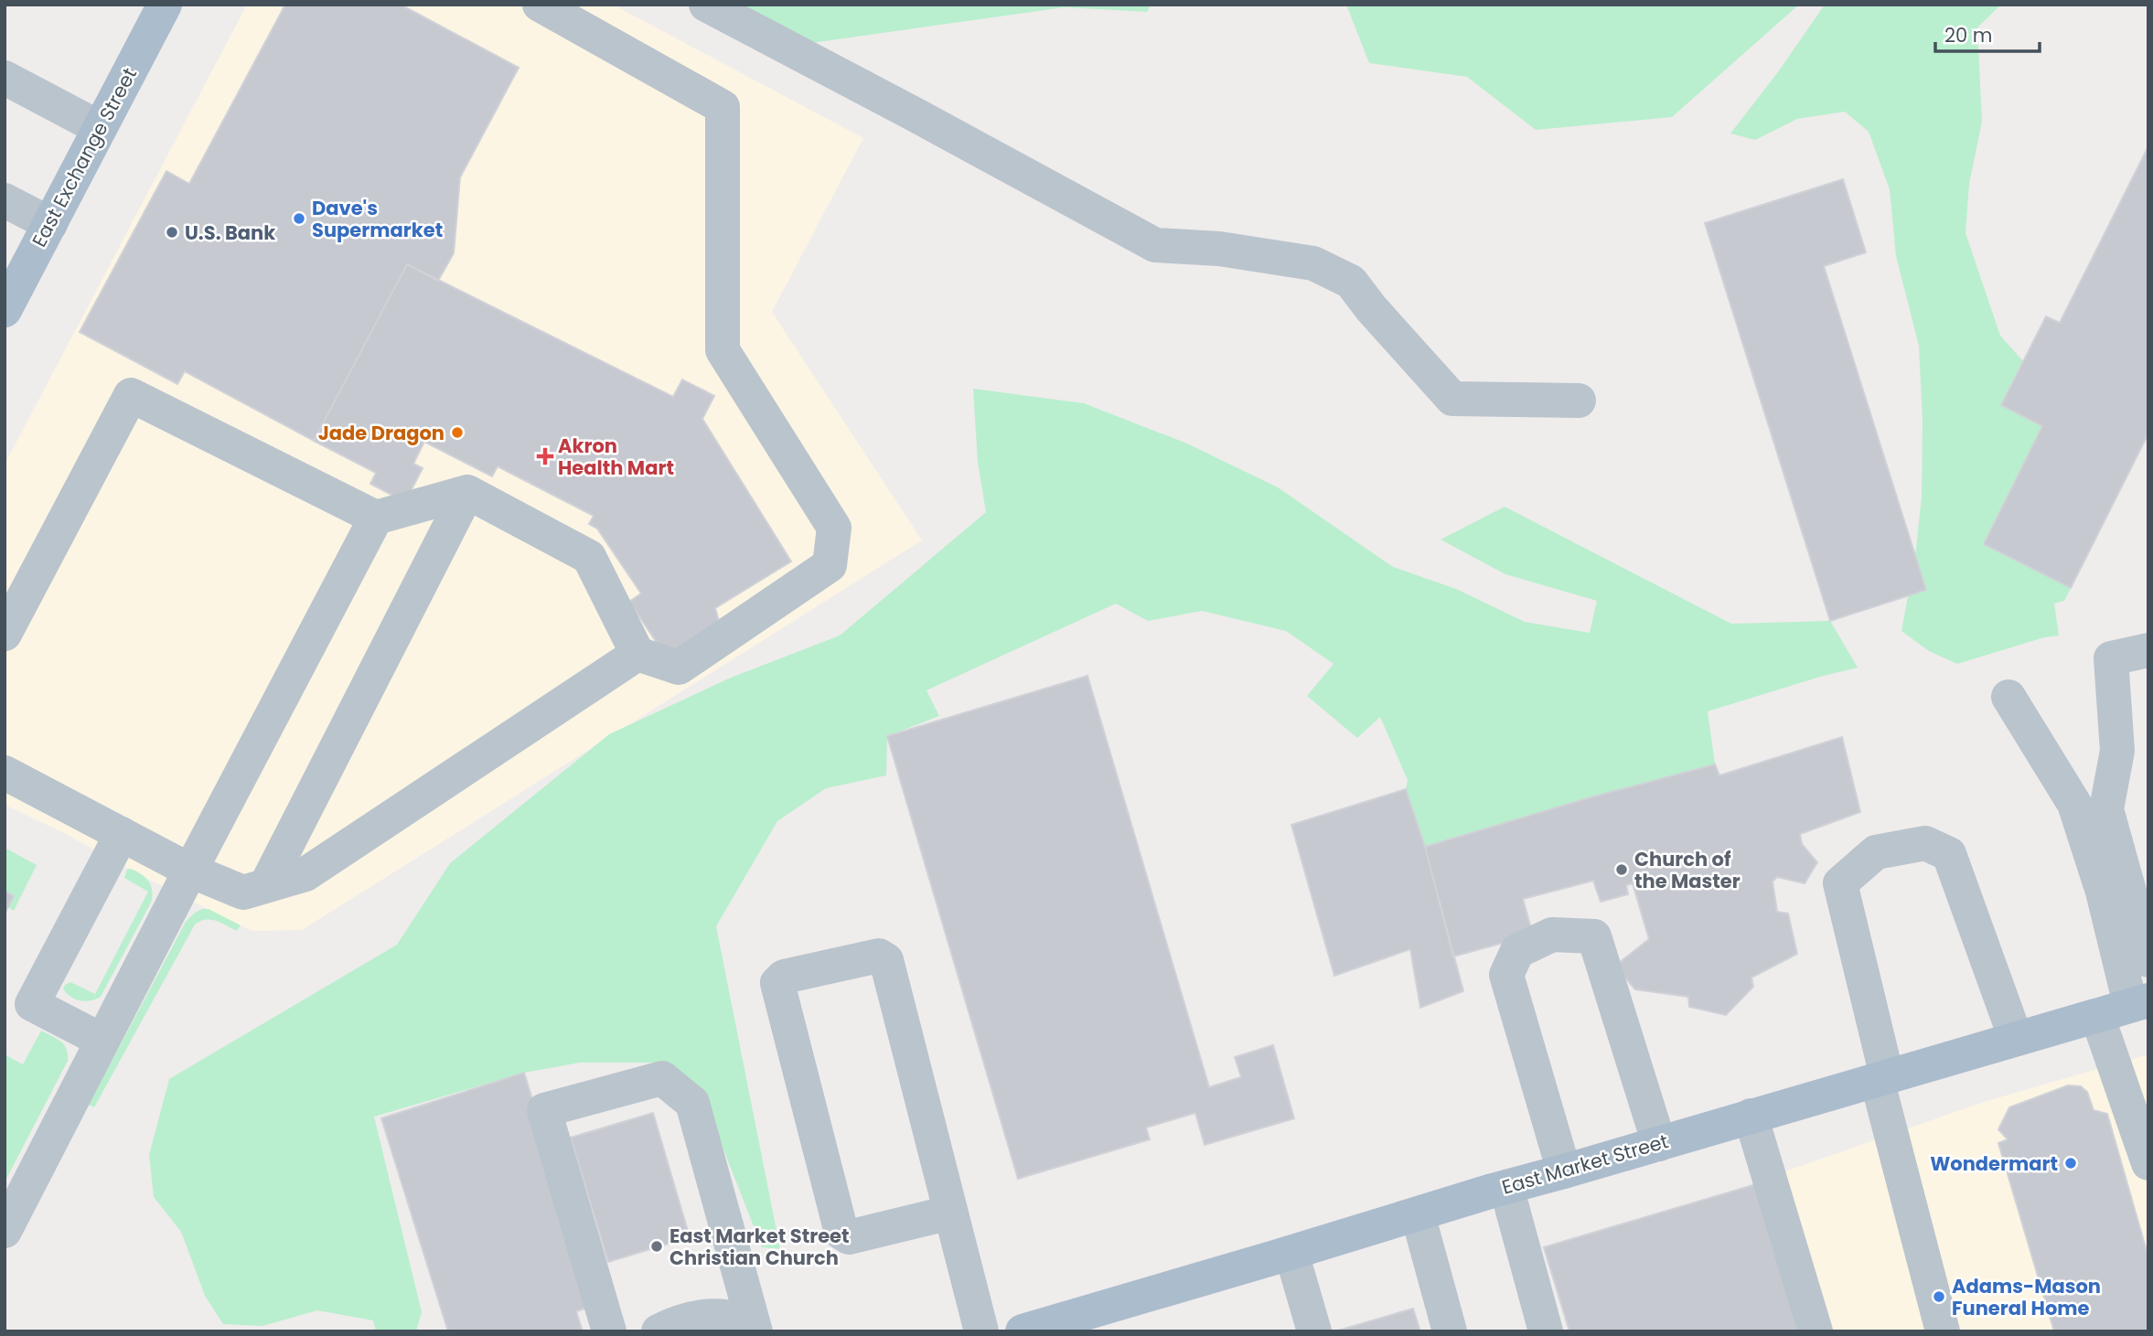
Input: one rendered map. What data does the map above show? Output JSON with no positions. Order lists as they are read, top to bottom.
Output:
{
  "streets": {
    "main road": ["East Exchange Street", "East Market Street"]
  },
  "places": {
    "other": [
      "Dave's Supermarket",
      "U.S. Bank",
      "Jade Dragon",
      "Church of the Master",
      "Wondermart",
      "East Market Street Christian Church",
      "Adams-Mason Funeral Home"
    ],
    "health": ["Akron Health Mart"]
  },
  "scale_bar": "20 m"
}
